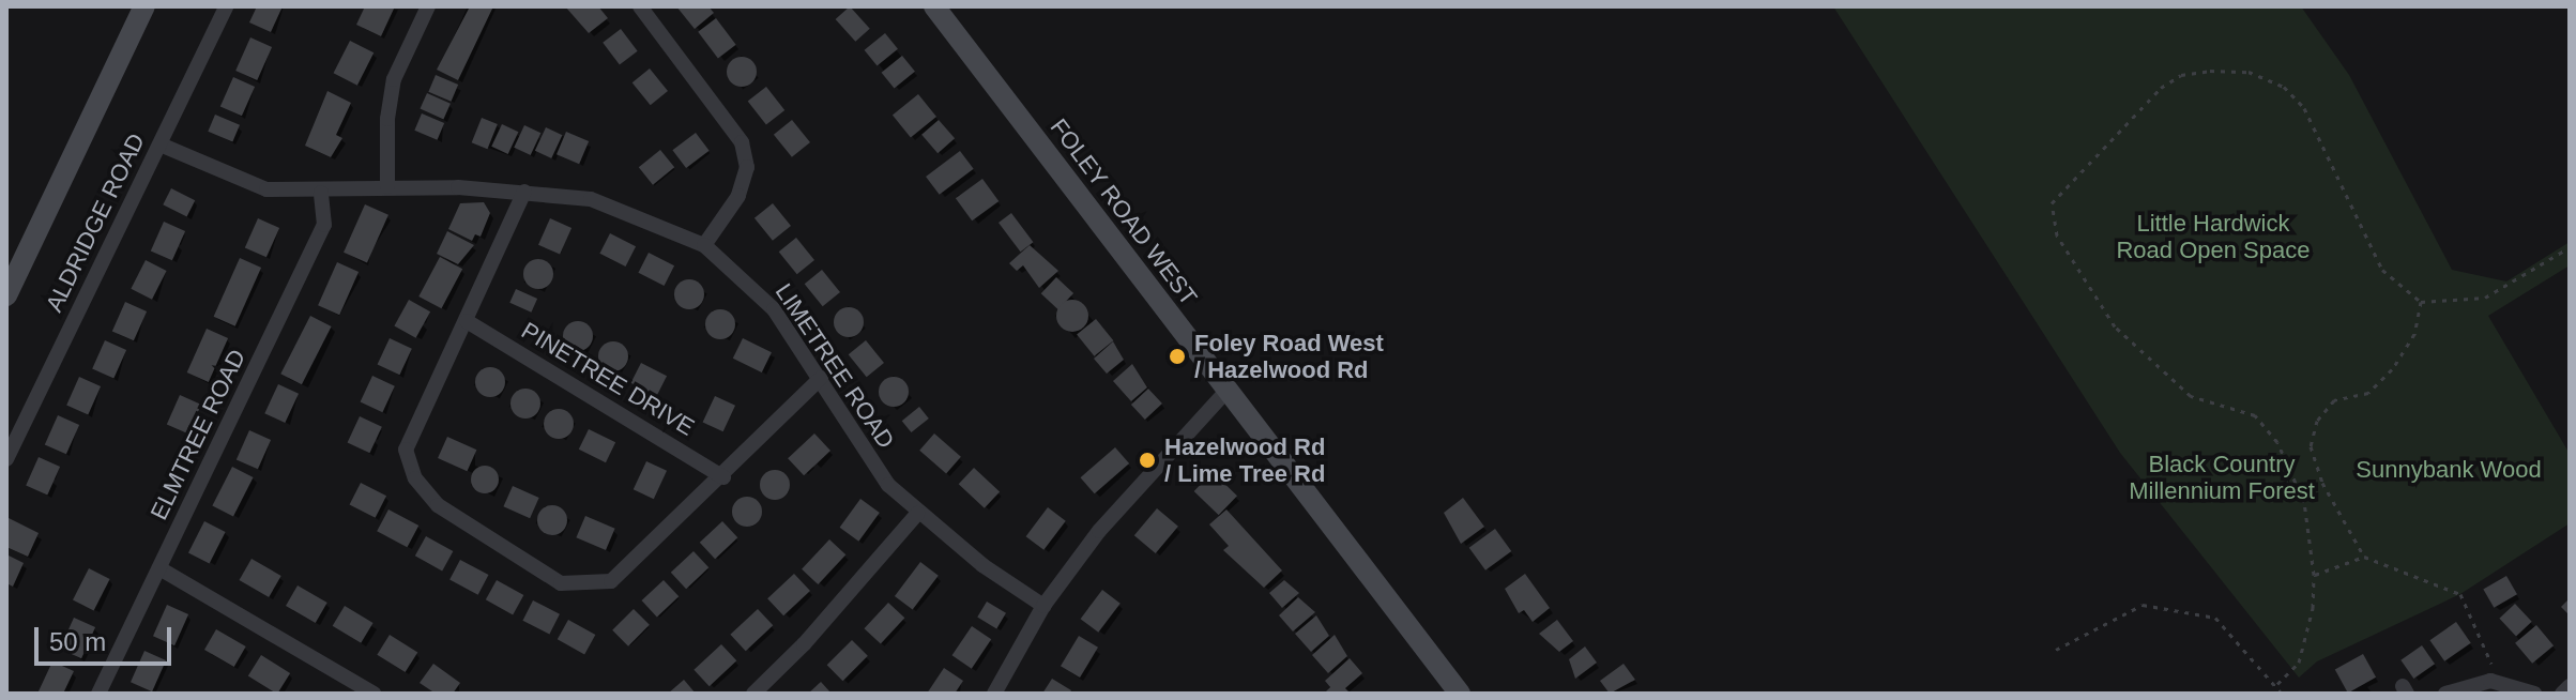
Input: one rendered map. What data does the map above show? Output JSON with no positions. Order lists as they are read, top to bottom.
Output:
{
  "streets": {
    "main road": ["FOLEY ROAD WEST", "ALDRIDGE ROAD"],
    "street": ["LIMETREE ROAD", "PINETREE DRIVE", "ELMTREE ROAD"]
  },
  "crossings": [
    ["ALDRIDGE ROAD", "LIMETREE ROAD"],
    ["LIMETREE ROAD", "ELMTREE ROAD"]
  ],
  "parks": ["Little Hardwick Road Open Space", "Black Country Millennium Forest", "Sunnybank Wood"],
  "places": ["Foley Road West / Hazelwood Rd", "Hazelwood Rd / Lime Tree Rd"],
  "scale_bar": "50 m"
}
